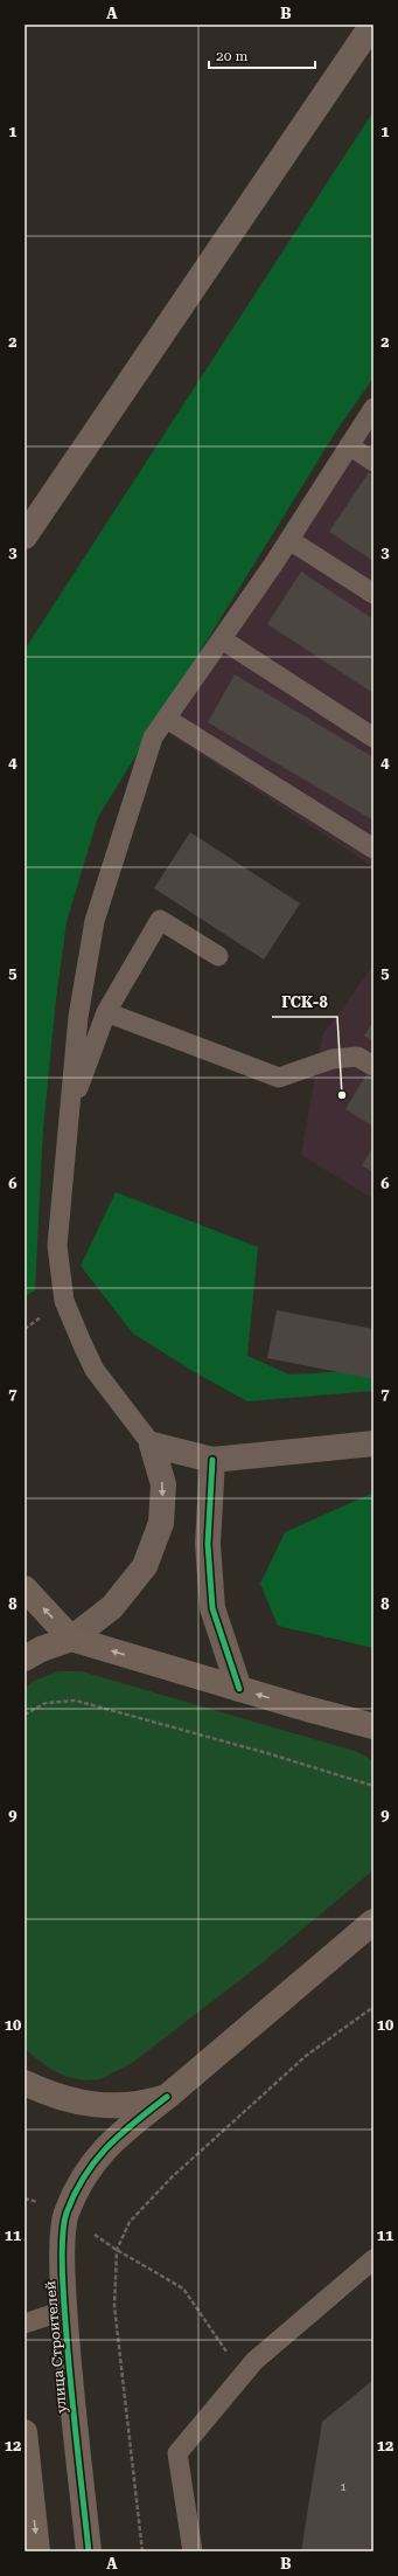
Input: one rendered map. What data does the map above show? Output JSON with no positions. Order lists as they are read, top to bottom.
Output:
{
  "streets": {
    "main road": ["улица Строителей"]
  },
  "places": ["ГСК-8"],
  "house_numbers": ["1"],
  "scale_bar": "20 m",
  "grid": {
    "columns": ["A", "B"],
    "rows": [
      "1",
      "2",
      "3",
      "4",
      "5",
      "6",
      "7",
      "8",
      "9",
      "10",
      "11",
      "12"
    ]
  }
}
